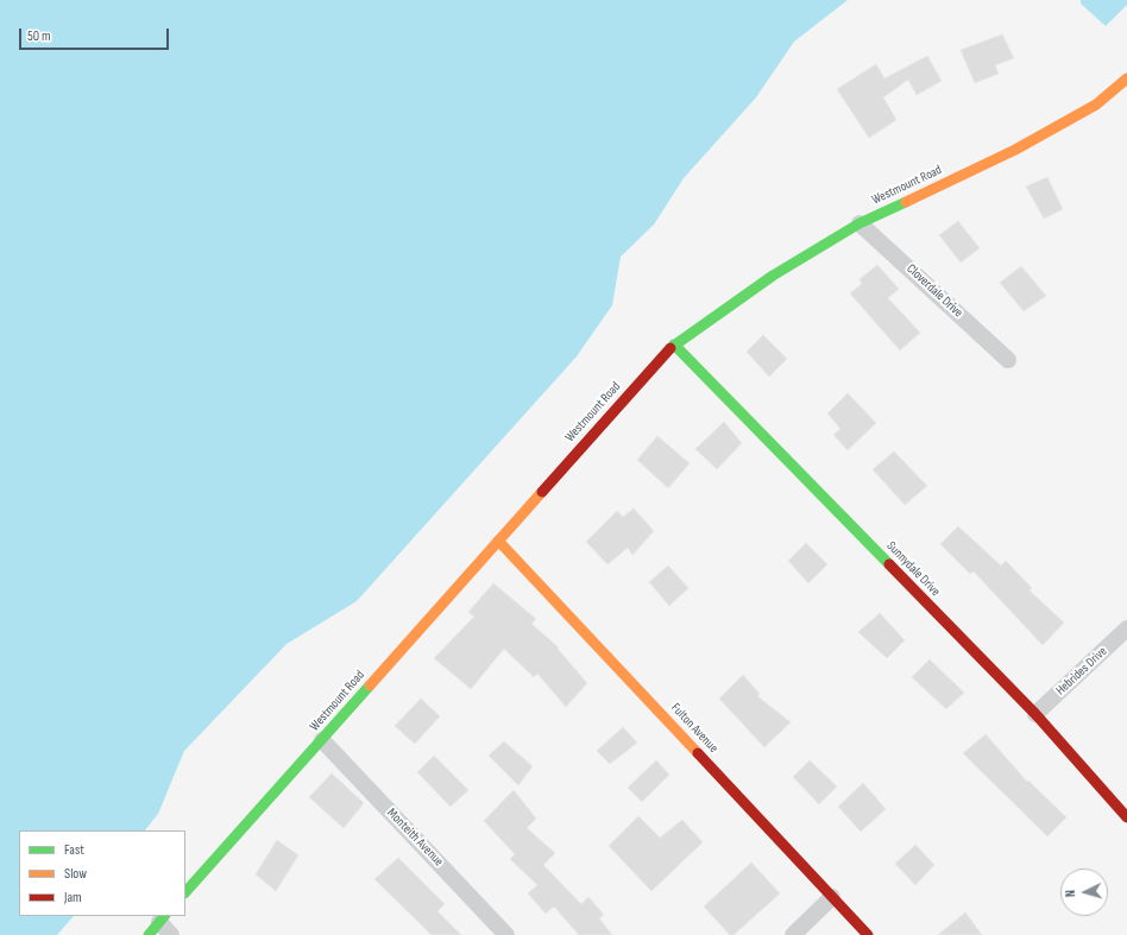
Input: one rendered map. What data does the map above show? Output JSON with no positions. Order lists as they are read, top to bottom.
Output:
{
  "streets": {
    "main road": ["Westmount Road", "Sunnydale Drive", "Fulton Avenue"],
    "street": ["Cloverdale Drive", "Hebrides Drive", "Monteith Avenue"]
  },
  "crossings": [
    ["Westmount Road", "Cloverdale Drive"],
    ["Westmount Road", "Sunnydale Drive"],
    ["Westmount Road", "Fulton Avenue"],
    ["Westmount Road", "Monteith Avenue"],
    ["Sunnydale Drive", "Hebrides Drive"]
  ],
  "legend": ["Fast", "Slow", "Jam"],
  "scale_bar": "50 m",
  "north": "left"
}
